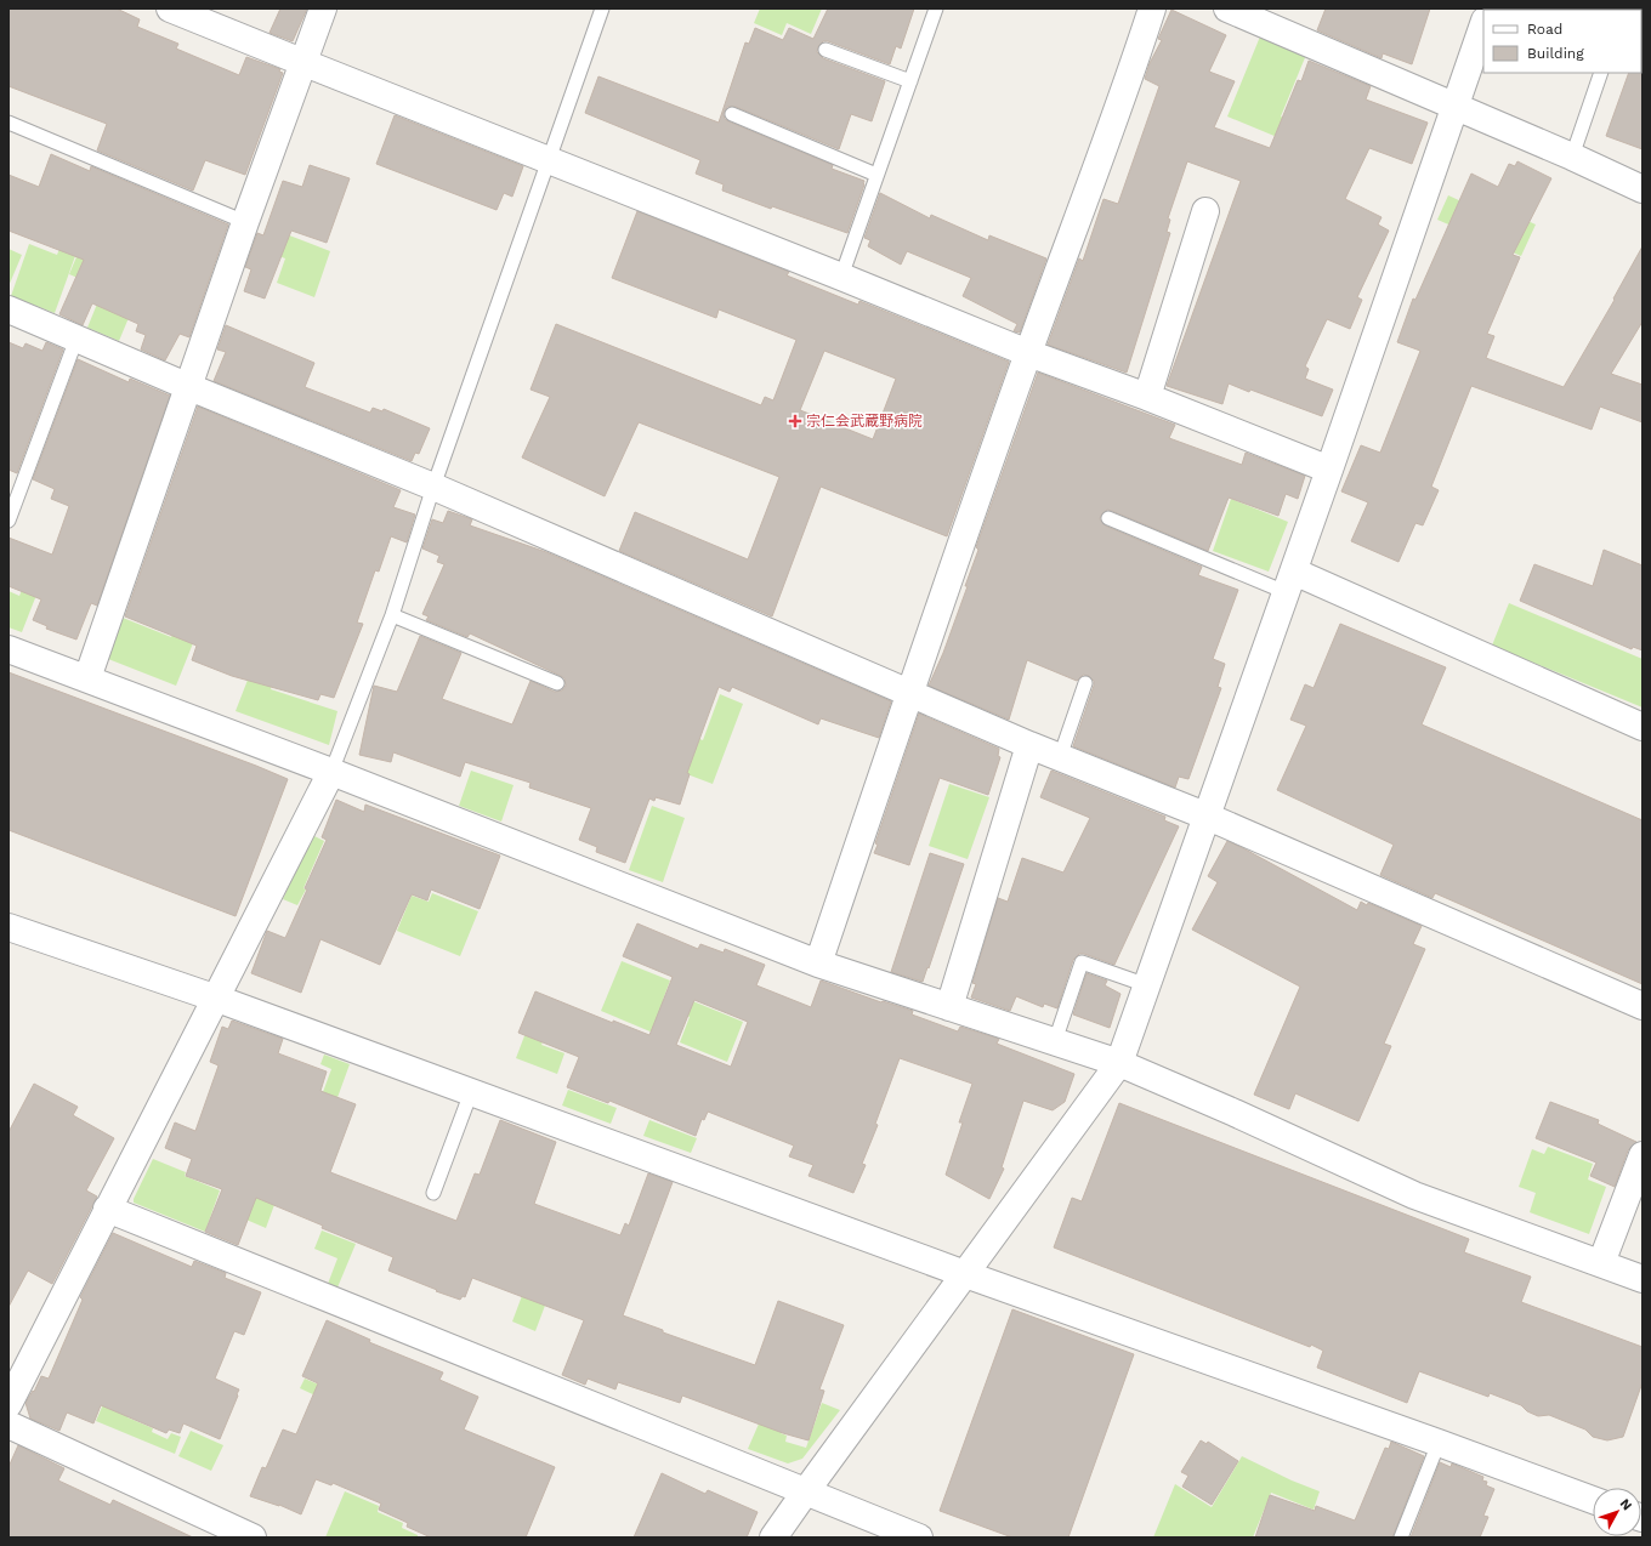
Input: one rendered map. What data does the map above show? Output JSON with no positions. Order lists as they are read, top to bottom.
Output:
{
  "places": {
    "health": ["宗仁会武蔵野病院"]
  },
  "legend": ["Road", "Building"],
  "north": "top right"
}
